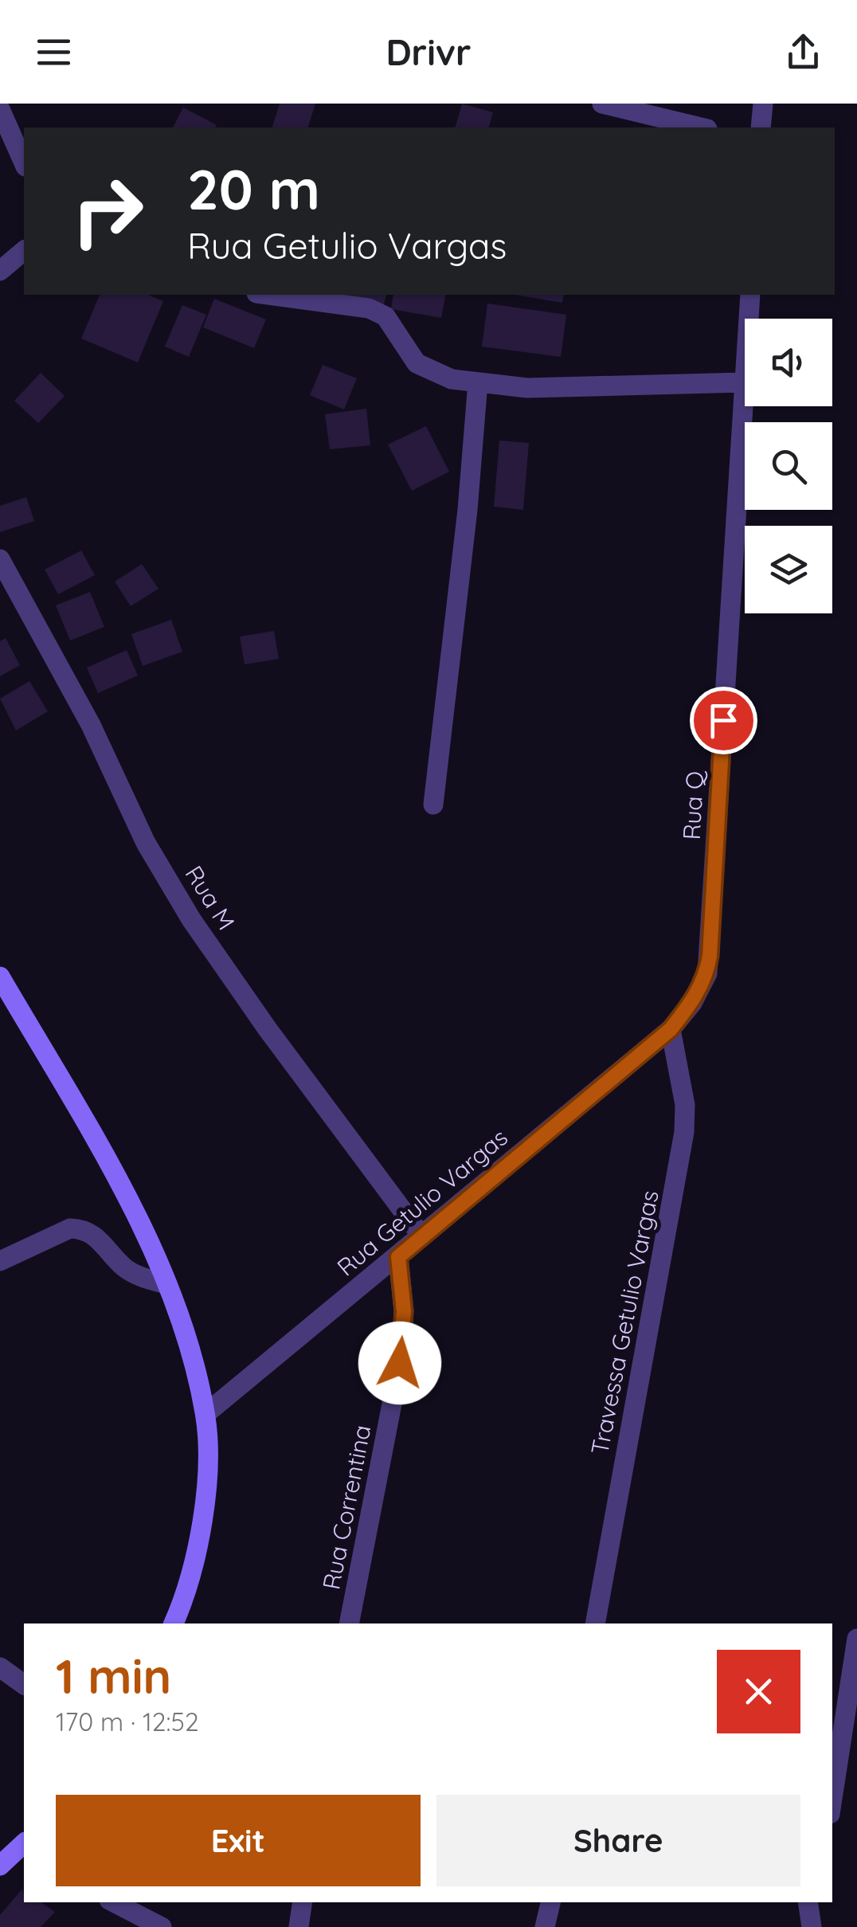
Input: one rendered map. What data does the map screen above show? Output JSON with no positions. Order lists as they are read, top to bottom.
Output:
{
  "streets": {
    "street": [
      "Rua Q",
      "Rua M",
      "Rua Getulio Vargas",
      "Travessa Getulio Vargas",
      "Rua Correntina"
    ]
  },
  "crossings": [
    ["Rua Q", "Rua Getulio Vargas"],
    ["Rua Q", "Travessa Getulio Vargas"],
    ["Rua M", "Rua Getulio Vargas"],
    ["Rua Getulio Vargas", "Travessa Getulio Vargas"],
    ["Rua Getulio Vargas", "Rua Correntina"]
  ],
  "page": {
    "header": "Drivr",
    "turn": ["20 m", "Rua Getulio Vargas"],
    "heading": ["1 min", "170 m · 12:52"],
    "buttons": ["Exit", "Share"]
  }
}
